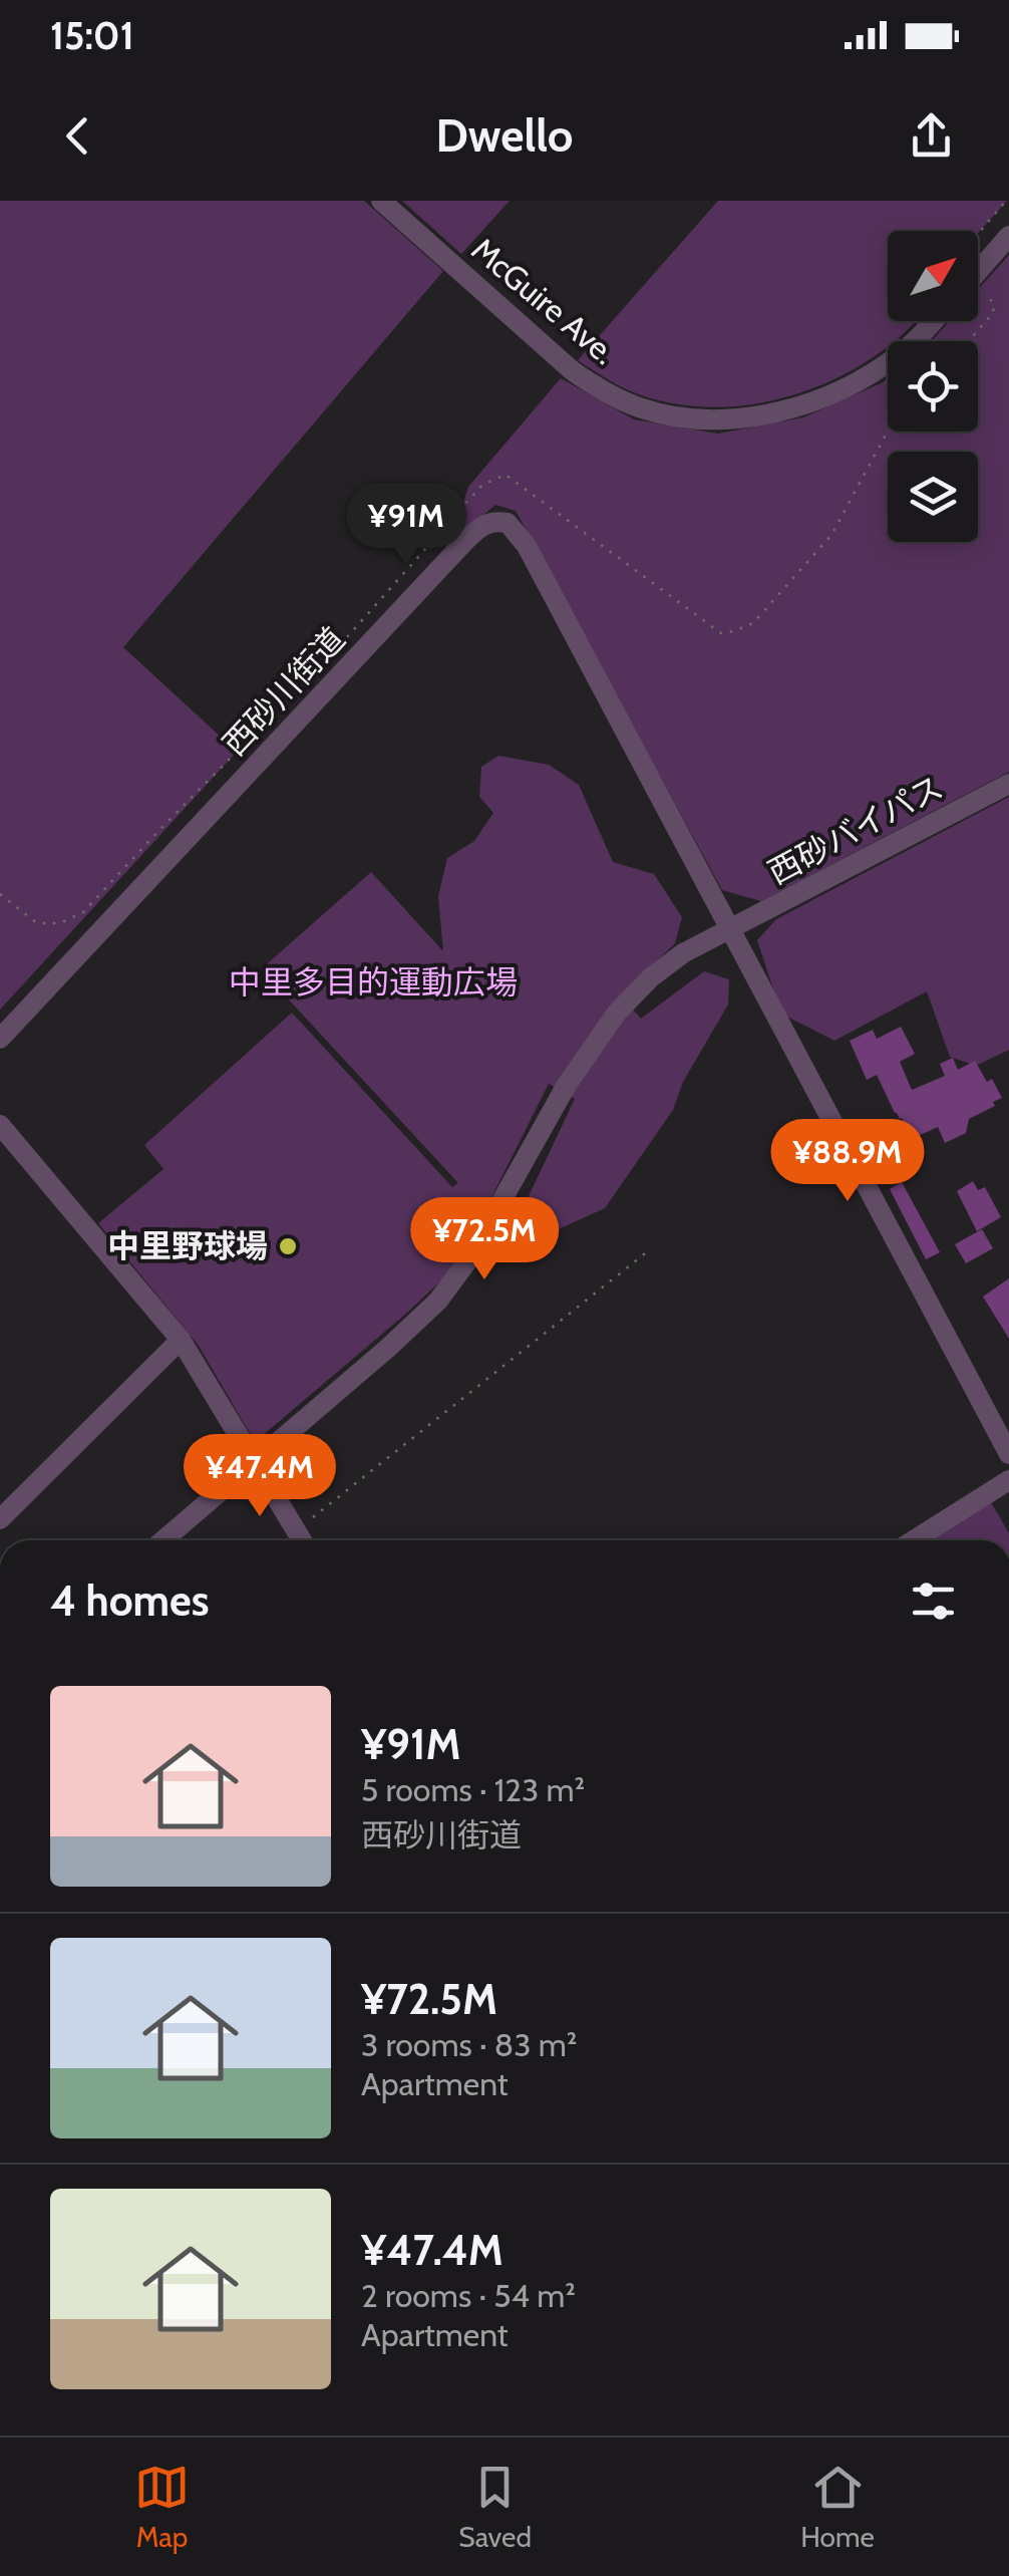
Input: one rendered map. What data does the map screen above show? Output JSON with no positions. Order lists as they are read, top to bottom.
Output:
{
  "streets": {
    "street": ["McGuire Ave.", "西砂川街道", "西砂バイパス"]
  },
  "crossings": [
    ["西砂川街道", "西砂バイパス"]
  ],
  "parks": ["中里多目的運動広場"],
  "places": ["中里野球場"],
  "north": "top right",
  "page": {
    "status": "15:01",
    "header": "Dwello",
    "price": [
      "¥91M",
      "¥88.9M",
      "¥72.5M",
      "¥47.4M"
    ],
    "heading": "4 homes",
    "list": [
      {
        "name": "¥91M",
        "note": "5 rooms · 123 m² · 西砂川街道"
      },
      {
        "name": "¥72.5M",
        "note": "3 rooms · 83 m² · Apartment"
      },
      {
        "name": "¥47.4M",
        "note": "2 rooms · 54 m² · Apartment"
      }
    ],
    "tabs": ["Map", "Saved", "Home"]
  }
}
